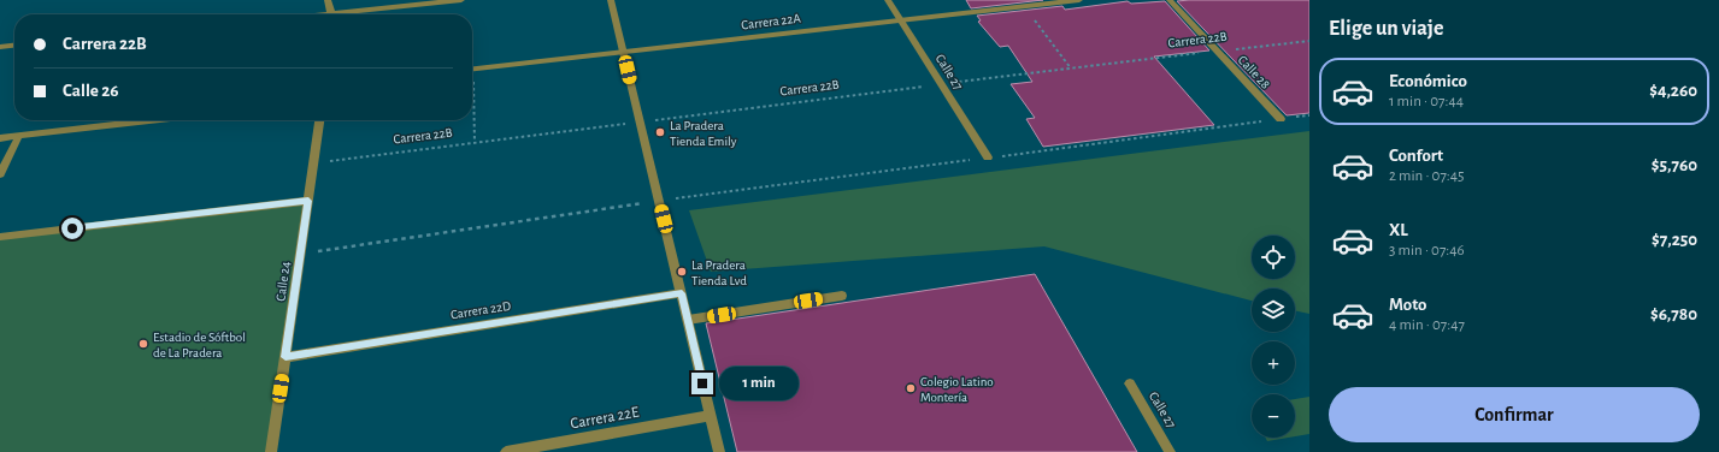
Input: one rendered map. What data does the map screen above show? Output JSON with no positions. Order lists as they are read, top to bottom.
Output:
{
  "streets": {
    "street": [
      "Carrera 22A",
      "Calle 27",
      "Calle 28",
      "Calle 24",
      "Carrera 22D",
      "Carrera 22E"
    ],
    "path": ["Carrera 22B"]
  },
  "crossings": [
    ["Carrera 22A", "Calle 27"],
    ["Carrera 22B", "Calle 27"],
    ["Carrera 22B", "Calle 28"],
    ["Carrera 22B", "Calle 24"],
    ["Calle 24", "Carrera 22D"]
  ],
  "places": [
    "La Pradera Tienda Emily",
    "La Pradera Tienda Lvd",
    "Estadio de Sóftbol de La Pradera",
    "Colegio Latino Montería"
  ],
  "page": {
    "heading": "Elige un viaje",
    "banner": ["Carrera 22B", "Calle 26"],
    "list": [
      {
        "name": "Económico",
        "note": "1 min · 07:44",
        "value": "$4,260"
      },
      {
        "name": "Confort",
        "note": "2 min · 07:45",
        "value": "$5,760"
      },
      {
        "name": "XL",
        "note": "3 min · 07:46",
        "value": "$7,250"
      },
      {
        "name": "Moto",
        "note": "4 min · 07:47",
        "value": "$6,780"
      }
    ],
    "map_buttons": ["+", "−"],
    "bubble": "1 min",
    "buttons": "Confirmar"
  }
}
